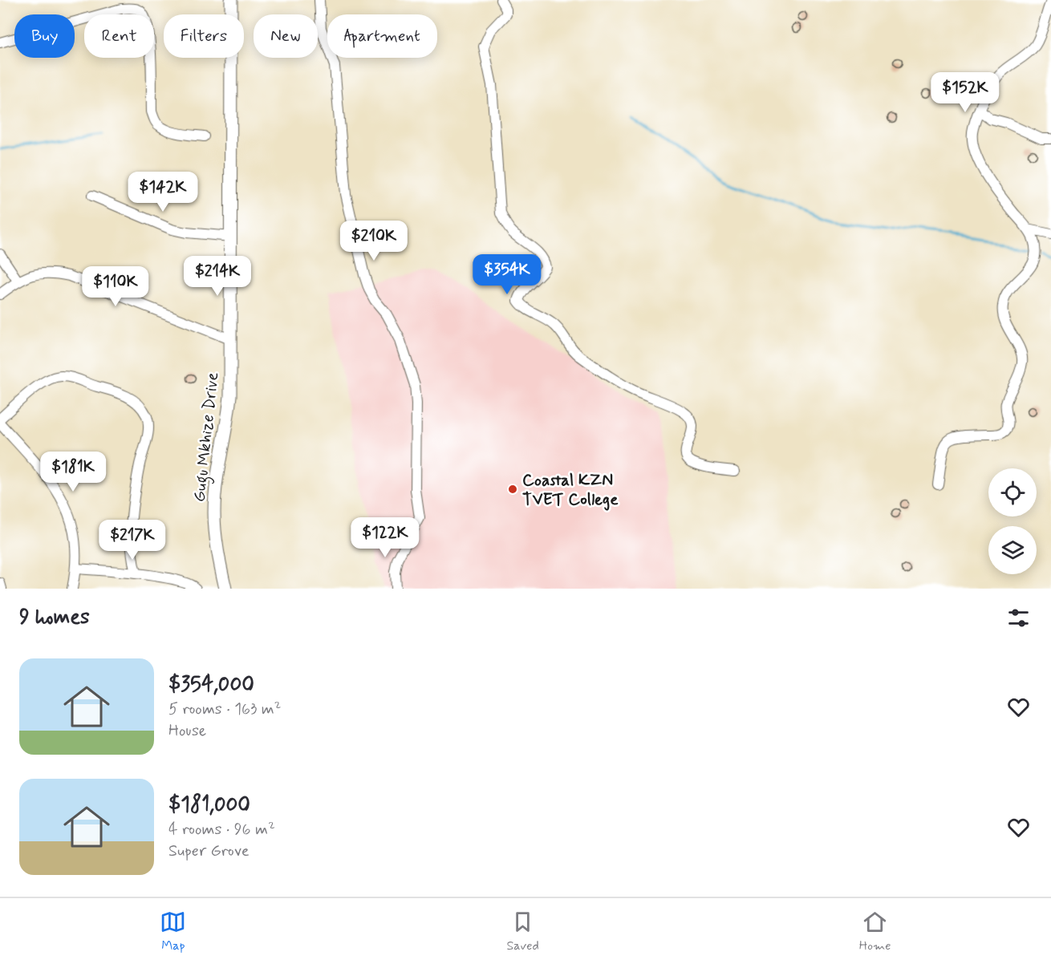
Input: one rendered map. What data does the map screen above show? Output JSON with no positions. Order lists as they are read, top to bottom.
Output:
{
  "streets": {
    "street": ["Gugu Mkhize Drive"]
  },
  "places": ["Coastal KZN TVET College"],
  "page": {
    "chip": [
      "Buy",
      "Rent",
      "Filters",
      "New",
      "Apartment"
    ],
    "price": [
      "$152K",
      "$142K",
      "$210K",
      "$354K",
      "$214K",
      "$110K",
      "$181K",
      "$122K",
      "$217K"
    ],
    "heading": "9 homes",
    "list": [
      {
        "name": "$354,000",
        "note": "5 rooms · 163 m² · House"
      },
      {
        "name": "$181,000",
        "note": "4 rooms · 96 m² · Super Grove"
      }
    ],
    "tabs": ["Map", "Saved", "Home"]
  }
}
